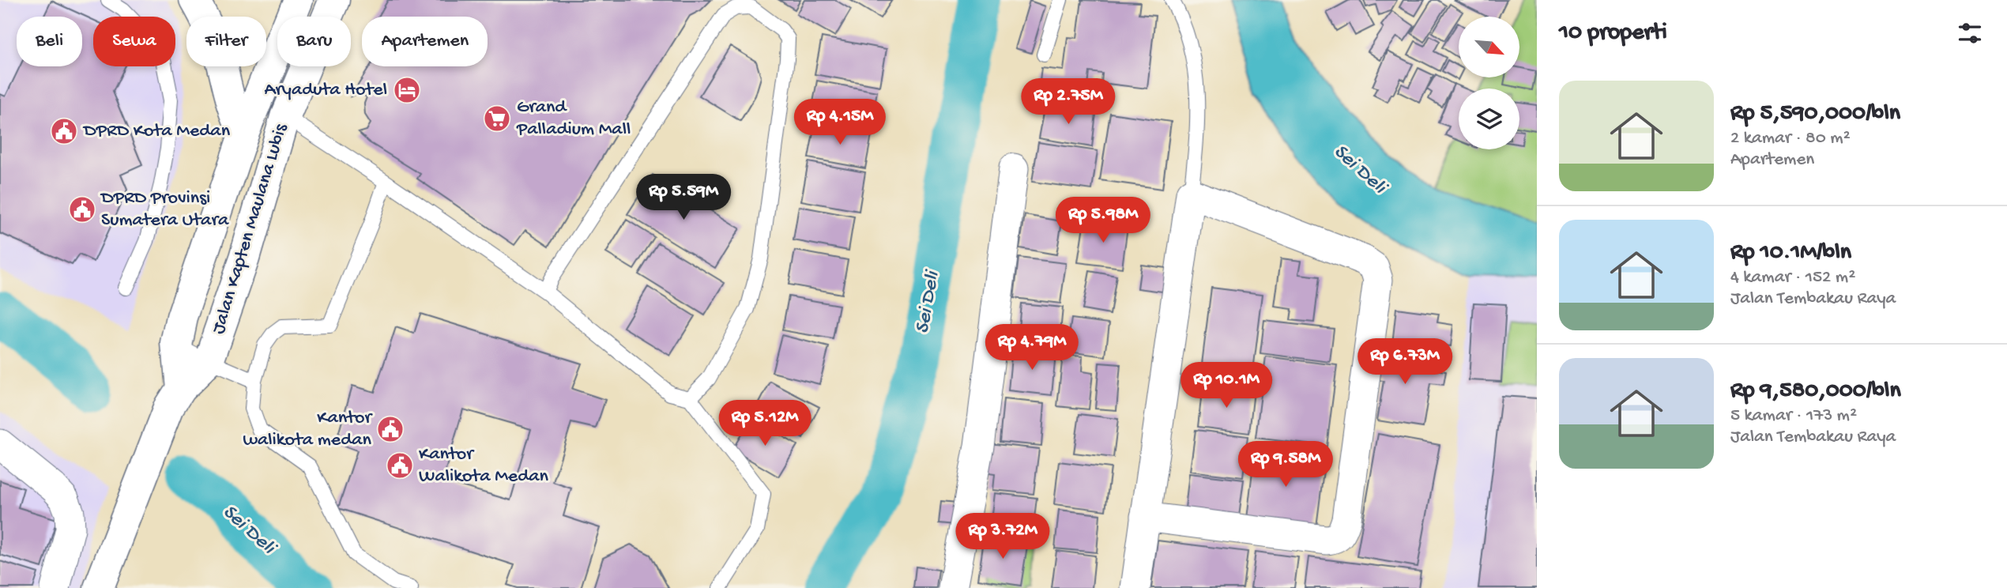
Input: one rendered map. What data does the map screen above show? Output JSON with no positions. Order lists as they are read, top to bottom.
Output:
{
  "streets": {
    "main road": ["Jalan Kapten Maulana Lubis"]
  },
  "water": ["Sei Deli"],
  "places": {
    "hotel": ["Aryaduta Hotel"],
    "supermarket": ["Grand Palladium Mall"],
    "public building": [
      "DPRD Kota Medan",
      "DPRD Provinsi Sumatera Utara",
      "Kantor walikota medan",
      "Kantor Walikota Medan"
    ]
  },
  "north": "bottom right",
  "page": {
    "heading": "10 properti",
    "chip": [
      "Beli",
      "Sewa",
      "Filter",
      "Baru",
      "Apartemen"
    ],
    "list": [
      {
        "name": "Rp 5,590,000/bln",
        "note": "2 kamar · 80 m² · Apartemen"
      },
      {
        "name": "Rp 10.1M/bln",
        "note": "4 kamar · 152 m² · Jalan Tembakau Raya"
      },
      {
        "name": "Rp 9,580,000/bln",
        "note": "5 kamar · 173 m² · Jalan Tembakau Raya"
      }
    ],
    "price": [
      "Rp 2.75M",
      "Rp 4.15M",
      "Rp 5.59M",
      "Rp 5.98M",
      "Rp 4.79M",
      "Rp 6.73M",
      "Rp 10.1M",
      "Rp 5.12M",
      "Rp 9.58M",
      "Rp 3.72M"
    ]
  }
}
